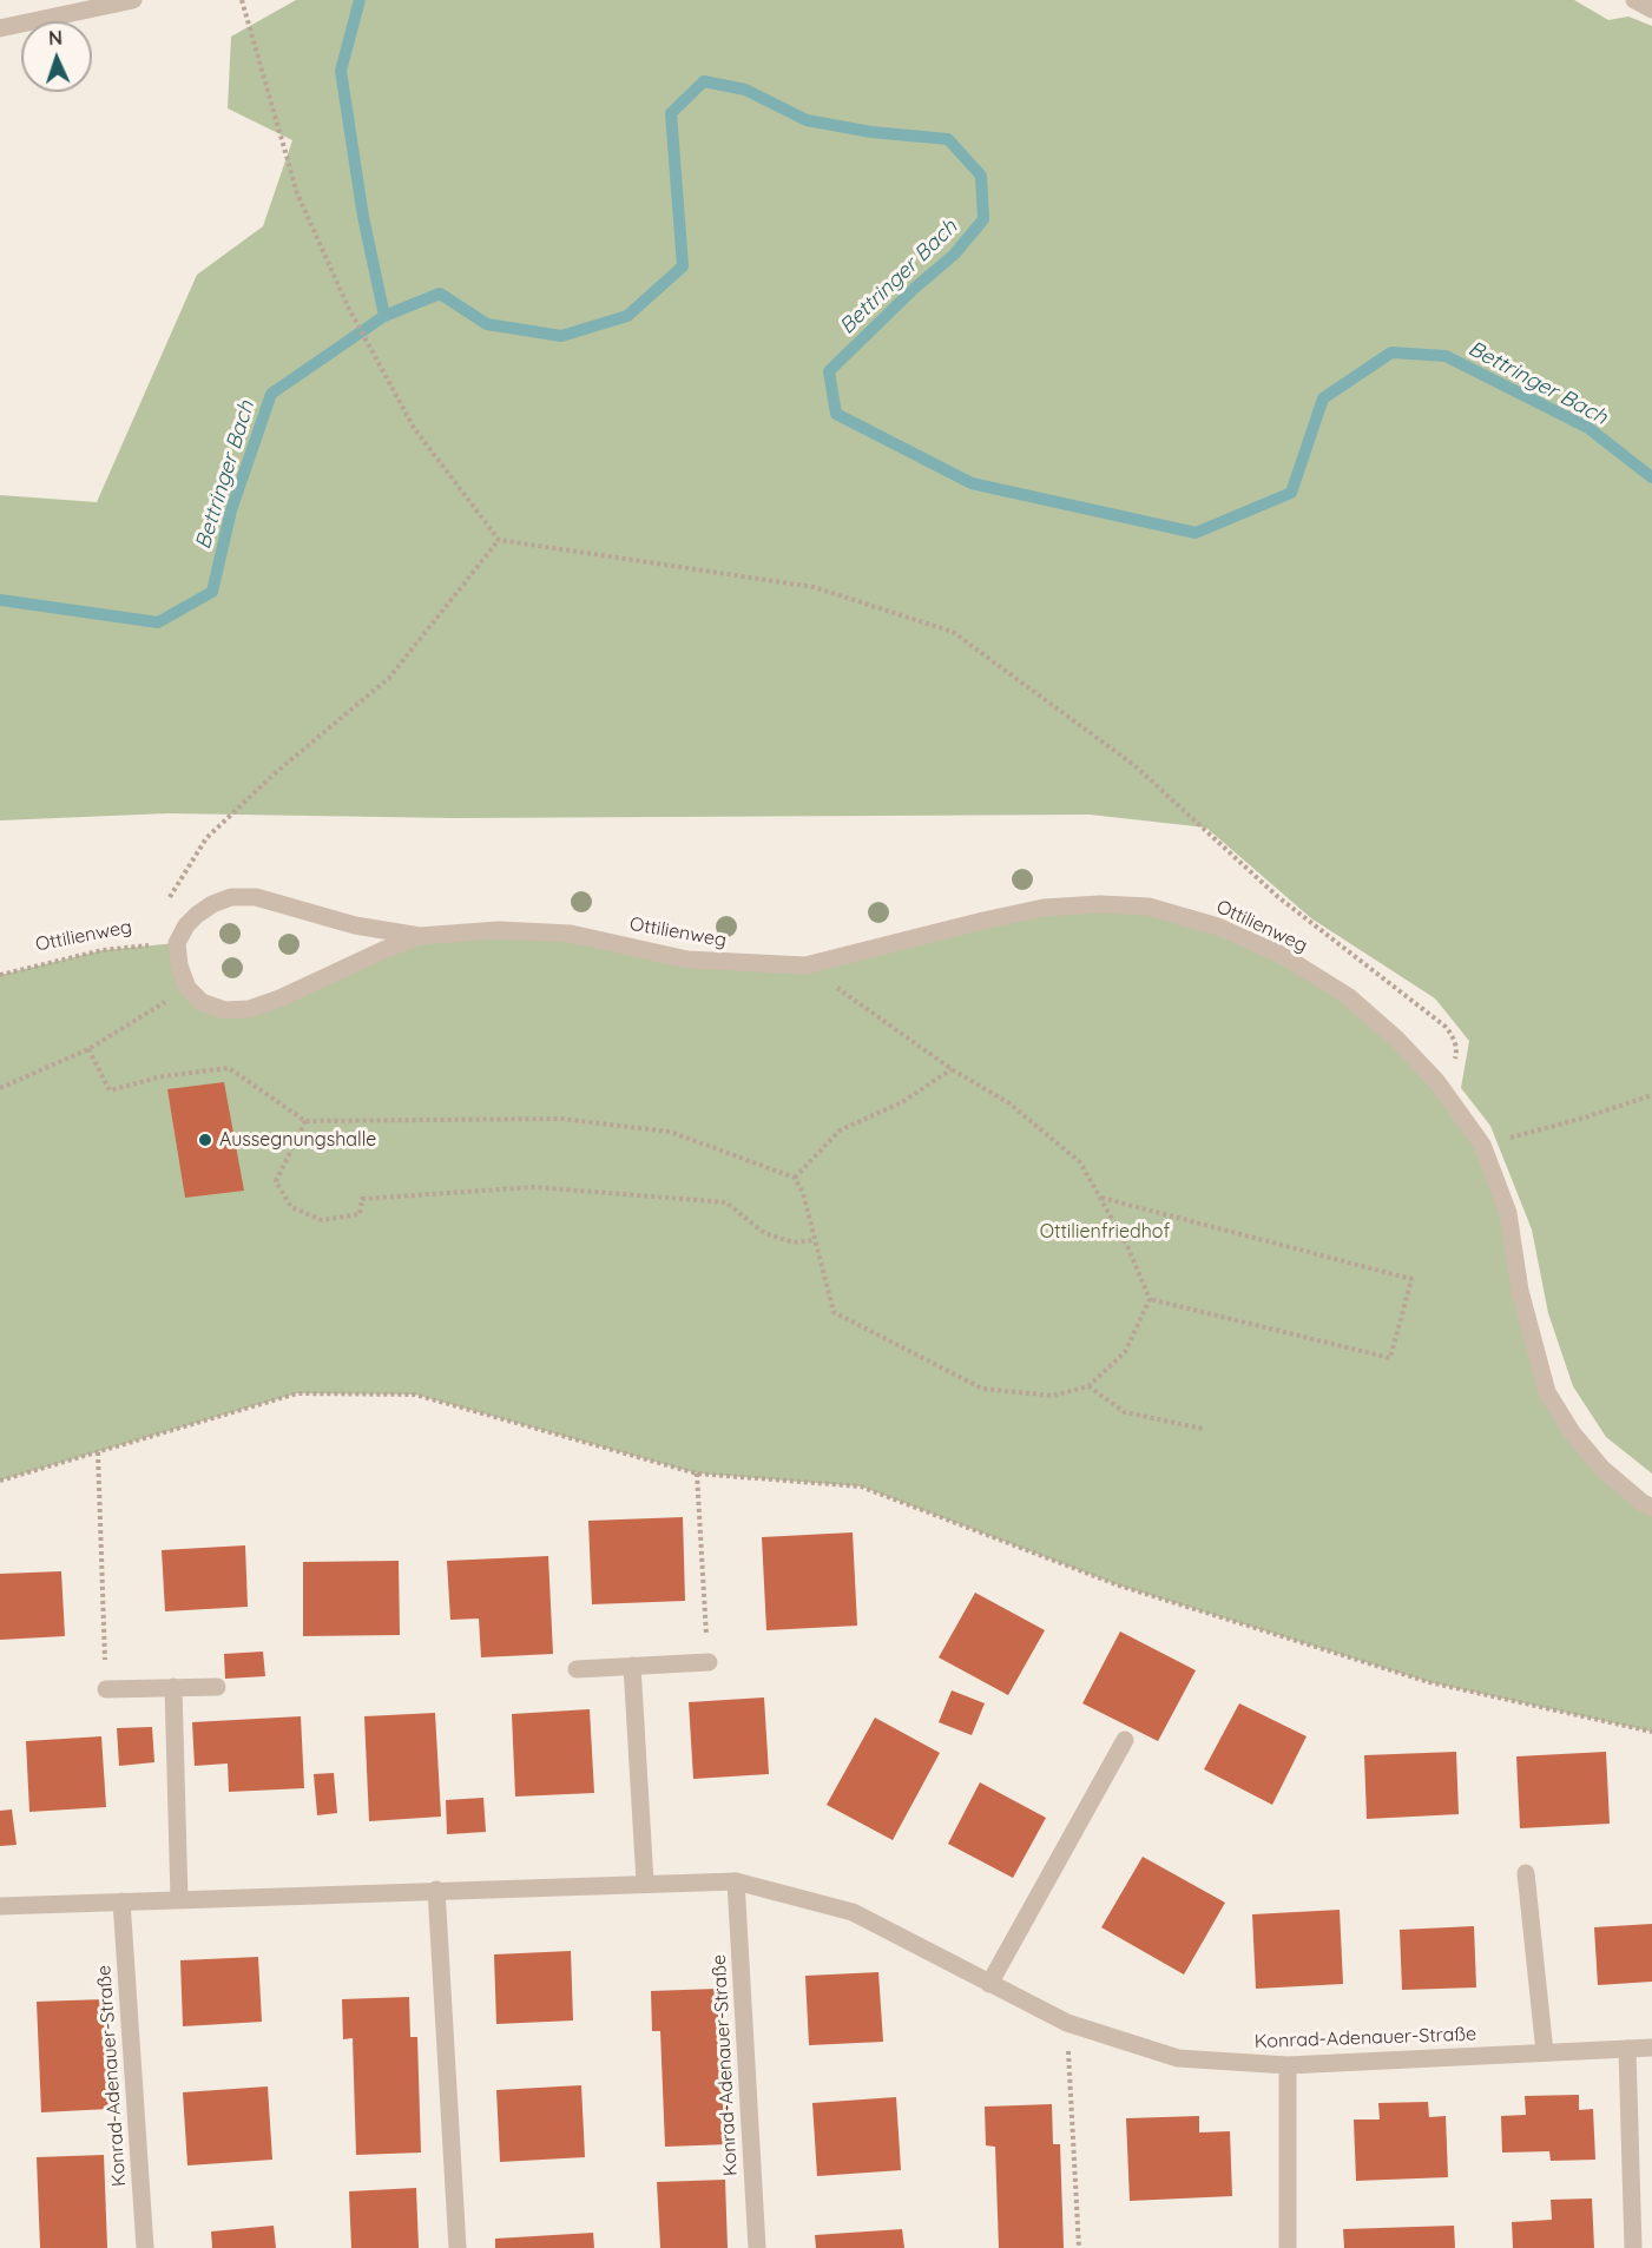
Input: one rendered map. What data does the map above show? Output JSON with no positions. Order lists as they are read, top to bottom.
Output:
{
  "streets": {
    "street": ["Ottilienweg", "Konrad-Adenauer-Straße"]
  },
  "water": ["Bettringer Bach"],
  "parks": ["Ottilienfriedhof"],
  "places": ["Aussegnungshalle"],
  "north": "top"
}
